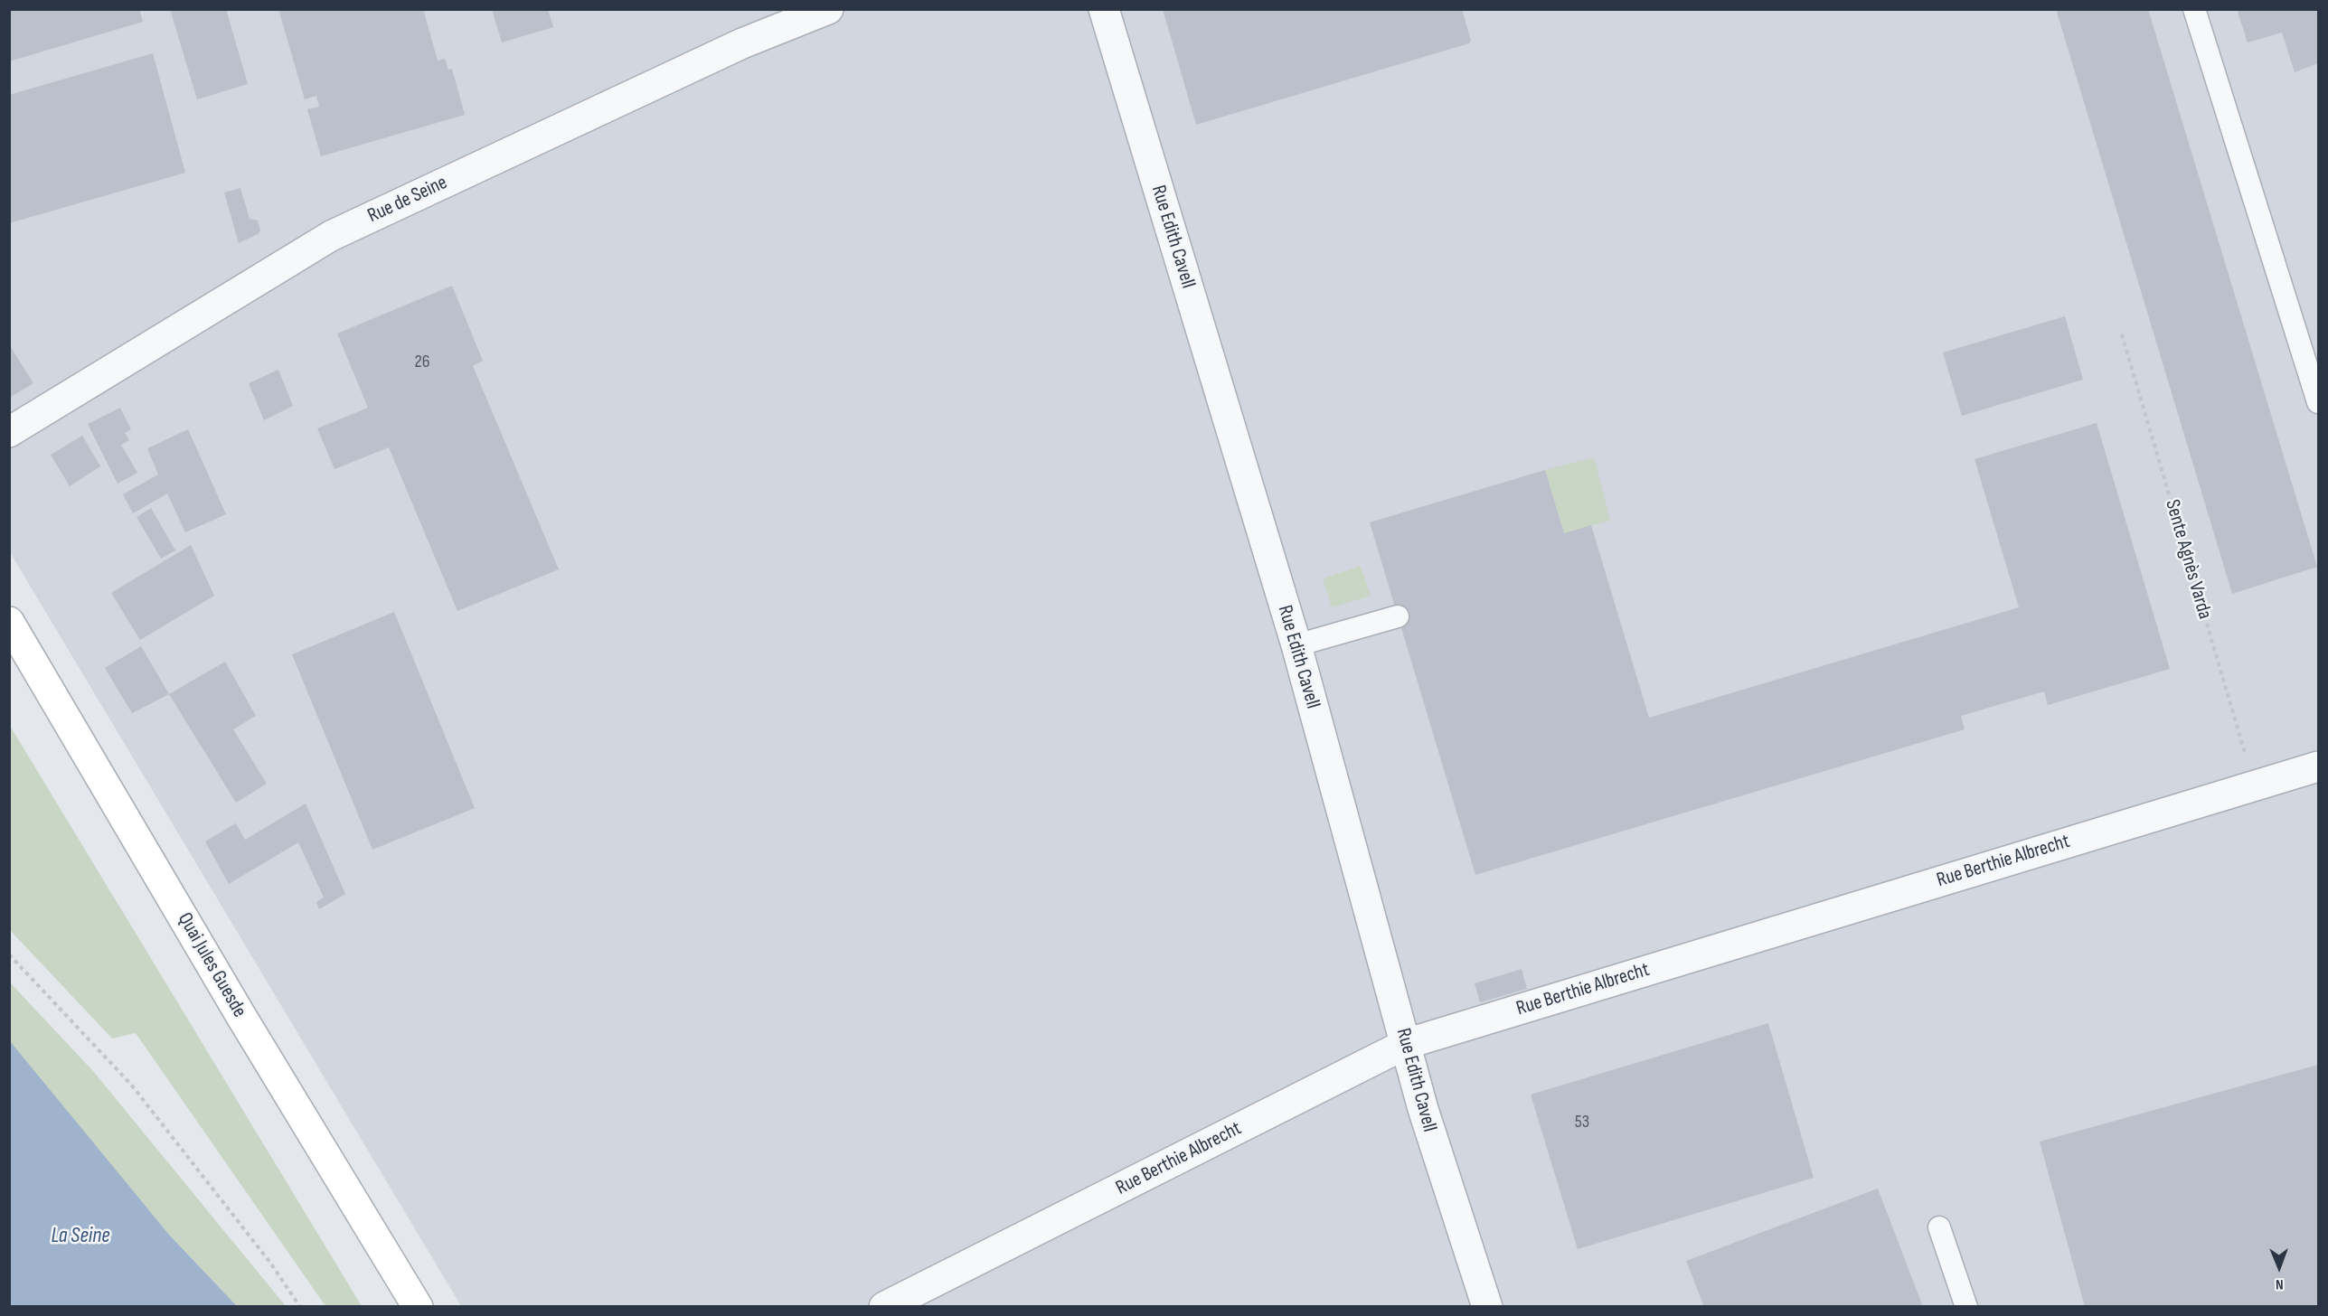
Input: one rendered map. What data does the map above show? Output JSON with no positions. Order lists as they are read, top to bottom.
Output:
{
  "streets": {
    "main road": ["Quai Jules Guesde"],
    "street": ["Rue de Seine", "Rue Edith Cavell", "Rue Berthie Albrecht"],
    "path": ["Sente Agnès Varda"]
  },
  "crossings": [
    ["Rue Edith Cavell", "Rue Berthie Albrecht"],
    ["Sente Agnès Varda", "Rue Berthie Albrecht"]
  ],
  "water": ["La Seine"],
  "house_numbers": ["26", "53"],
  "north": "bottom"
}
